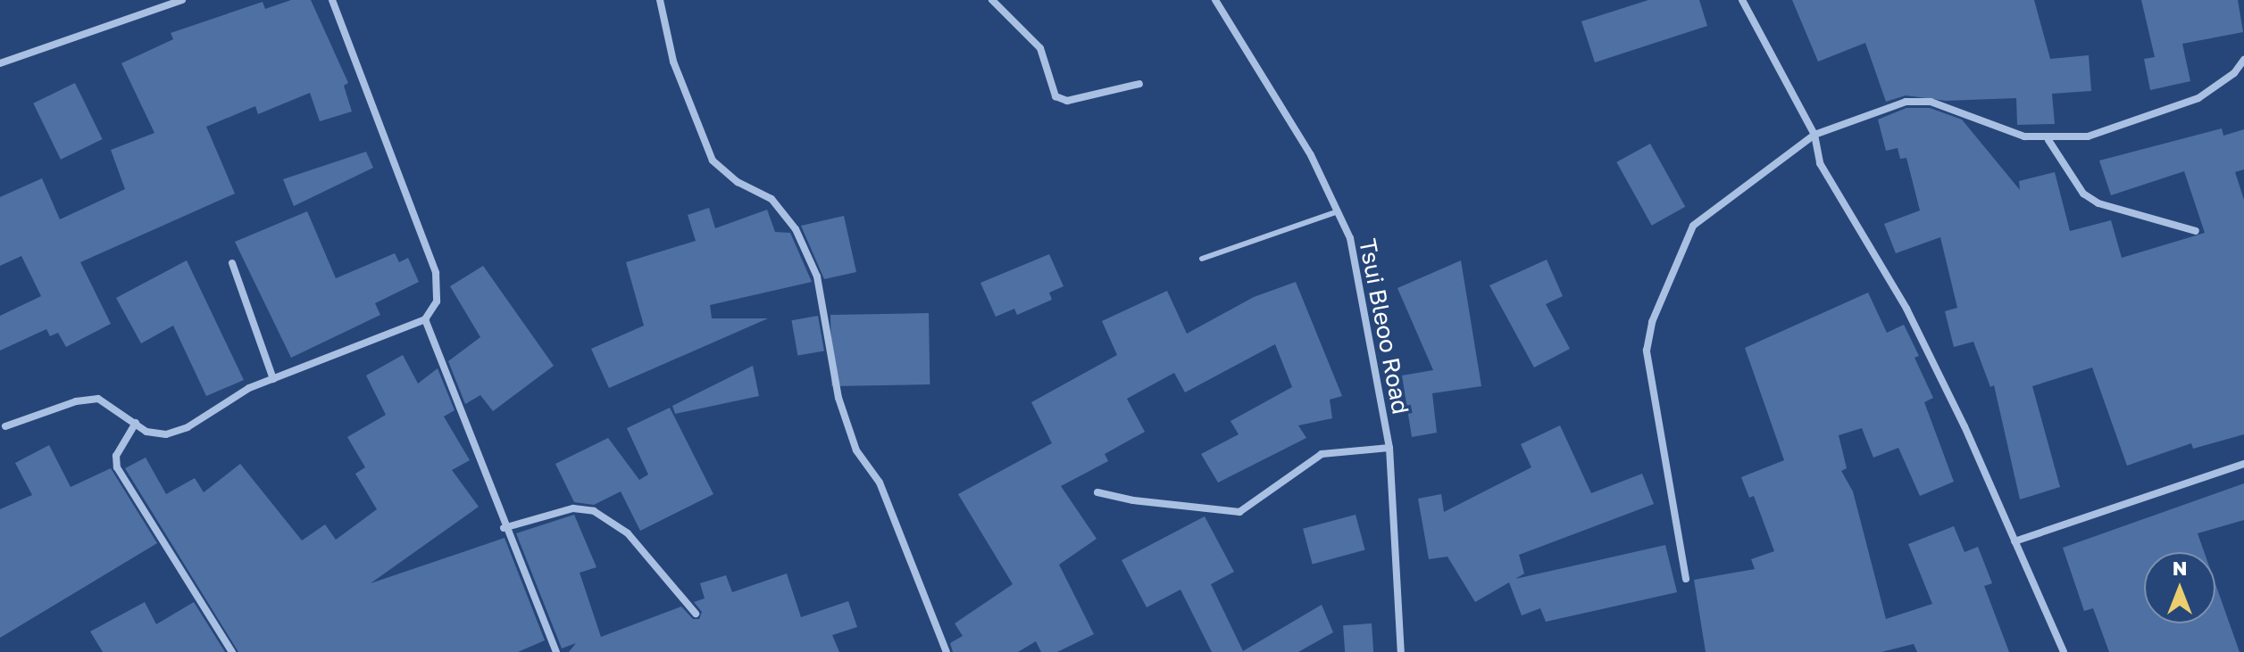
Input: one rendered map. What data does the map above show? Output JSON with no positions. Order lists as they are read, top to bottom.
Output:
{
  "streets": {
    "street": ["Tsui Bleoo Road"]
  },
  "north": "top"
}
